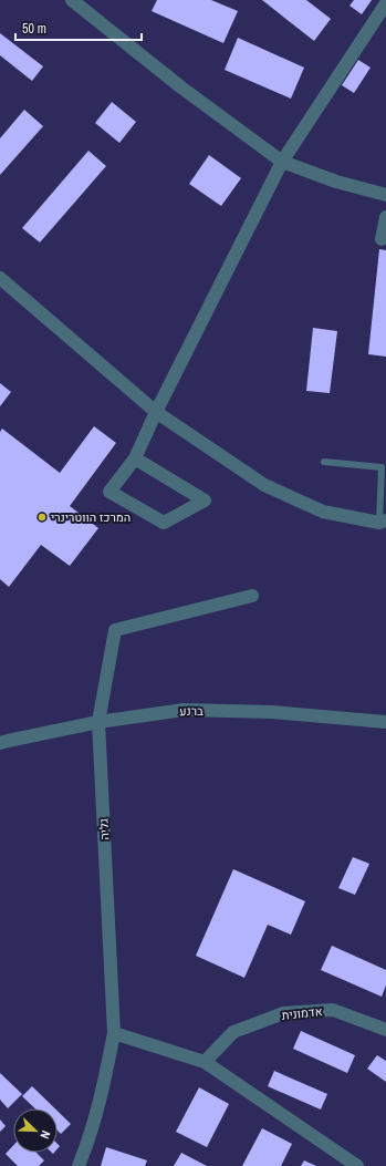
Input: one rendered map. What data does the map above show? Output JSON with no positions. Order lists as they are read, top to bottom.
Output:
{
  "streets": {
    "street": ["ברנע", "גליה", "אדמונית"]
  },
  "crossings": [
    ["ברנע", "גליה"]
  ],
  "places": ["המרכז הווטרינרי"],
  "scale_bar": "50 m",
  "north": "bottom right"
}
